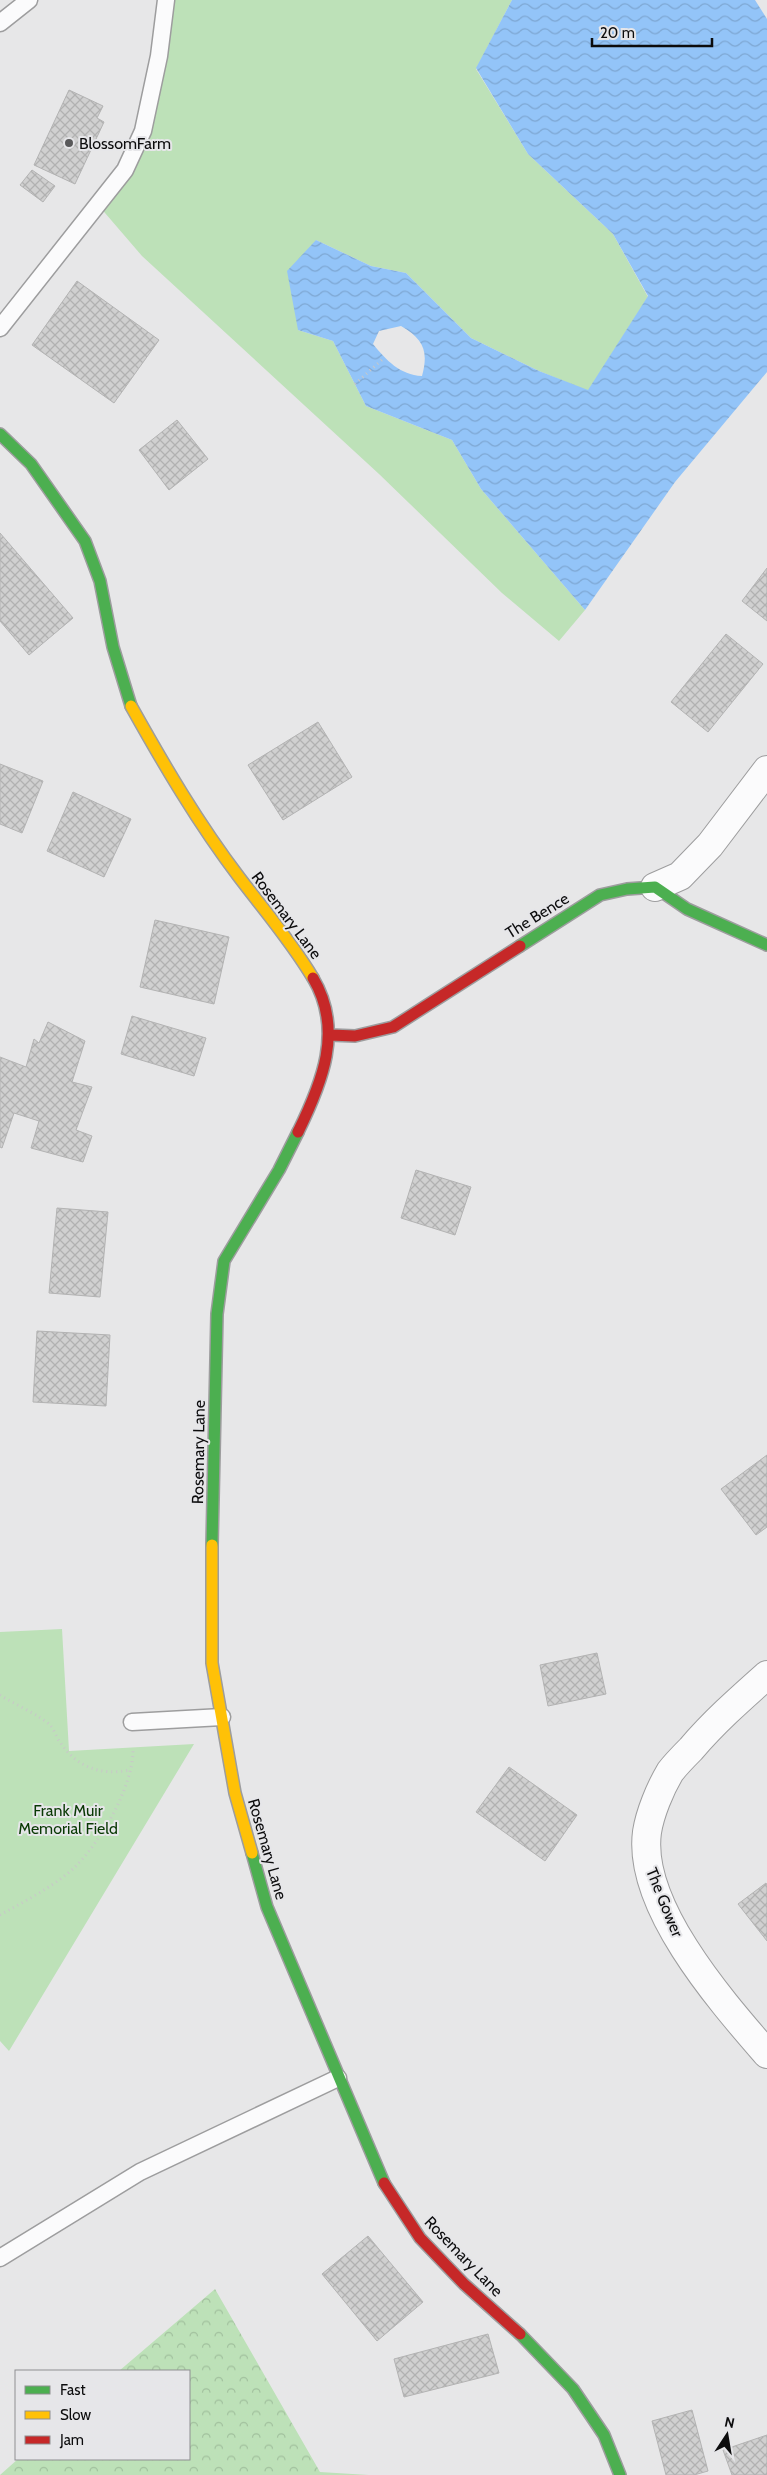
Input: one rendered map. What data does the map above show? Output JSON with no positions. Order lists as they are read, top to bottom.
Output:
{
  "streets": {
    "street": ["Rosemary Lane", "The Bence", "The Gower"]
  },
  "crossings": [
    ["Rosemary Lane", "The Bence"]
  ],
  "parks": ["Frank Muir Memorial Field"],
  "places": ["BlossomFarm"],
  "legend": ["Fast", "Slow", "Jam"],
  "scale_bar": "20 m",
  "north": "top"
}
